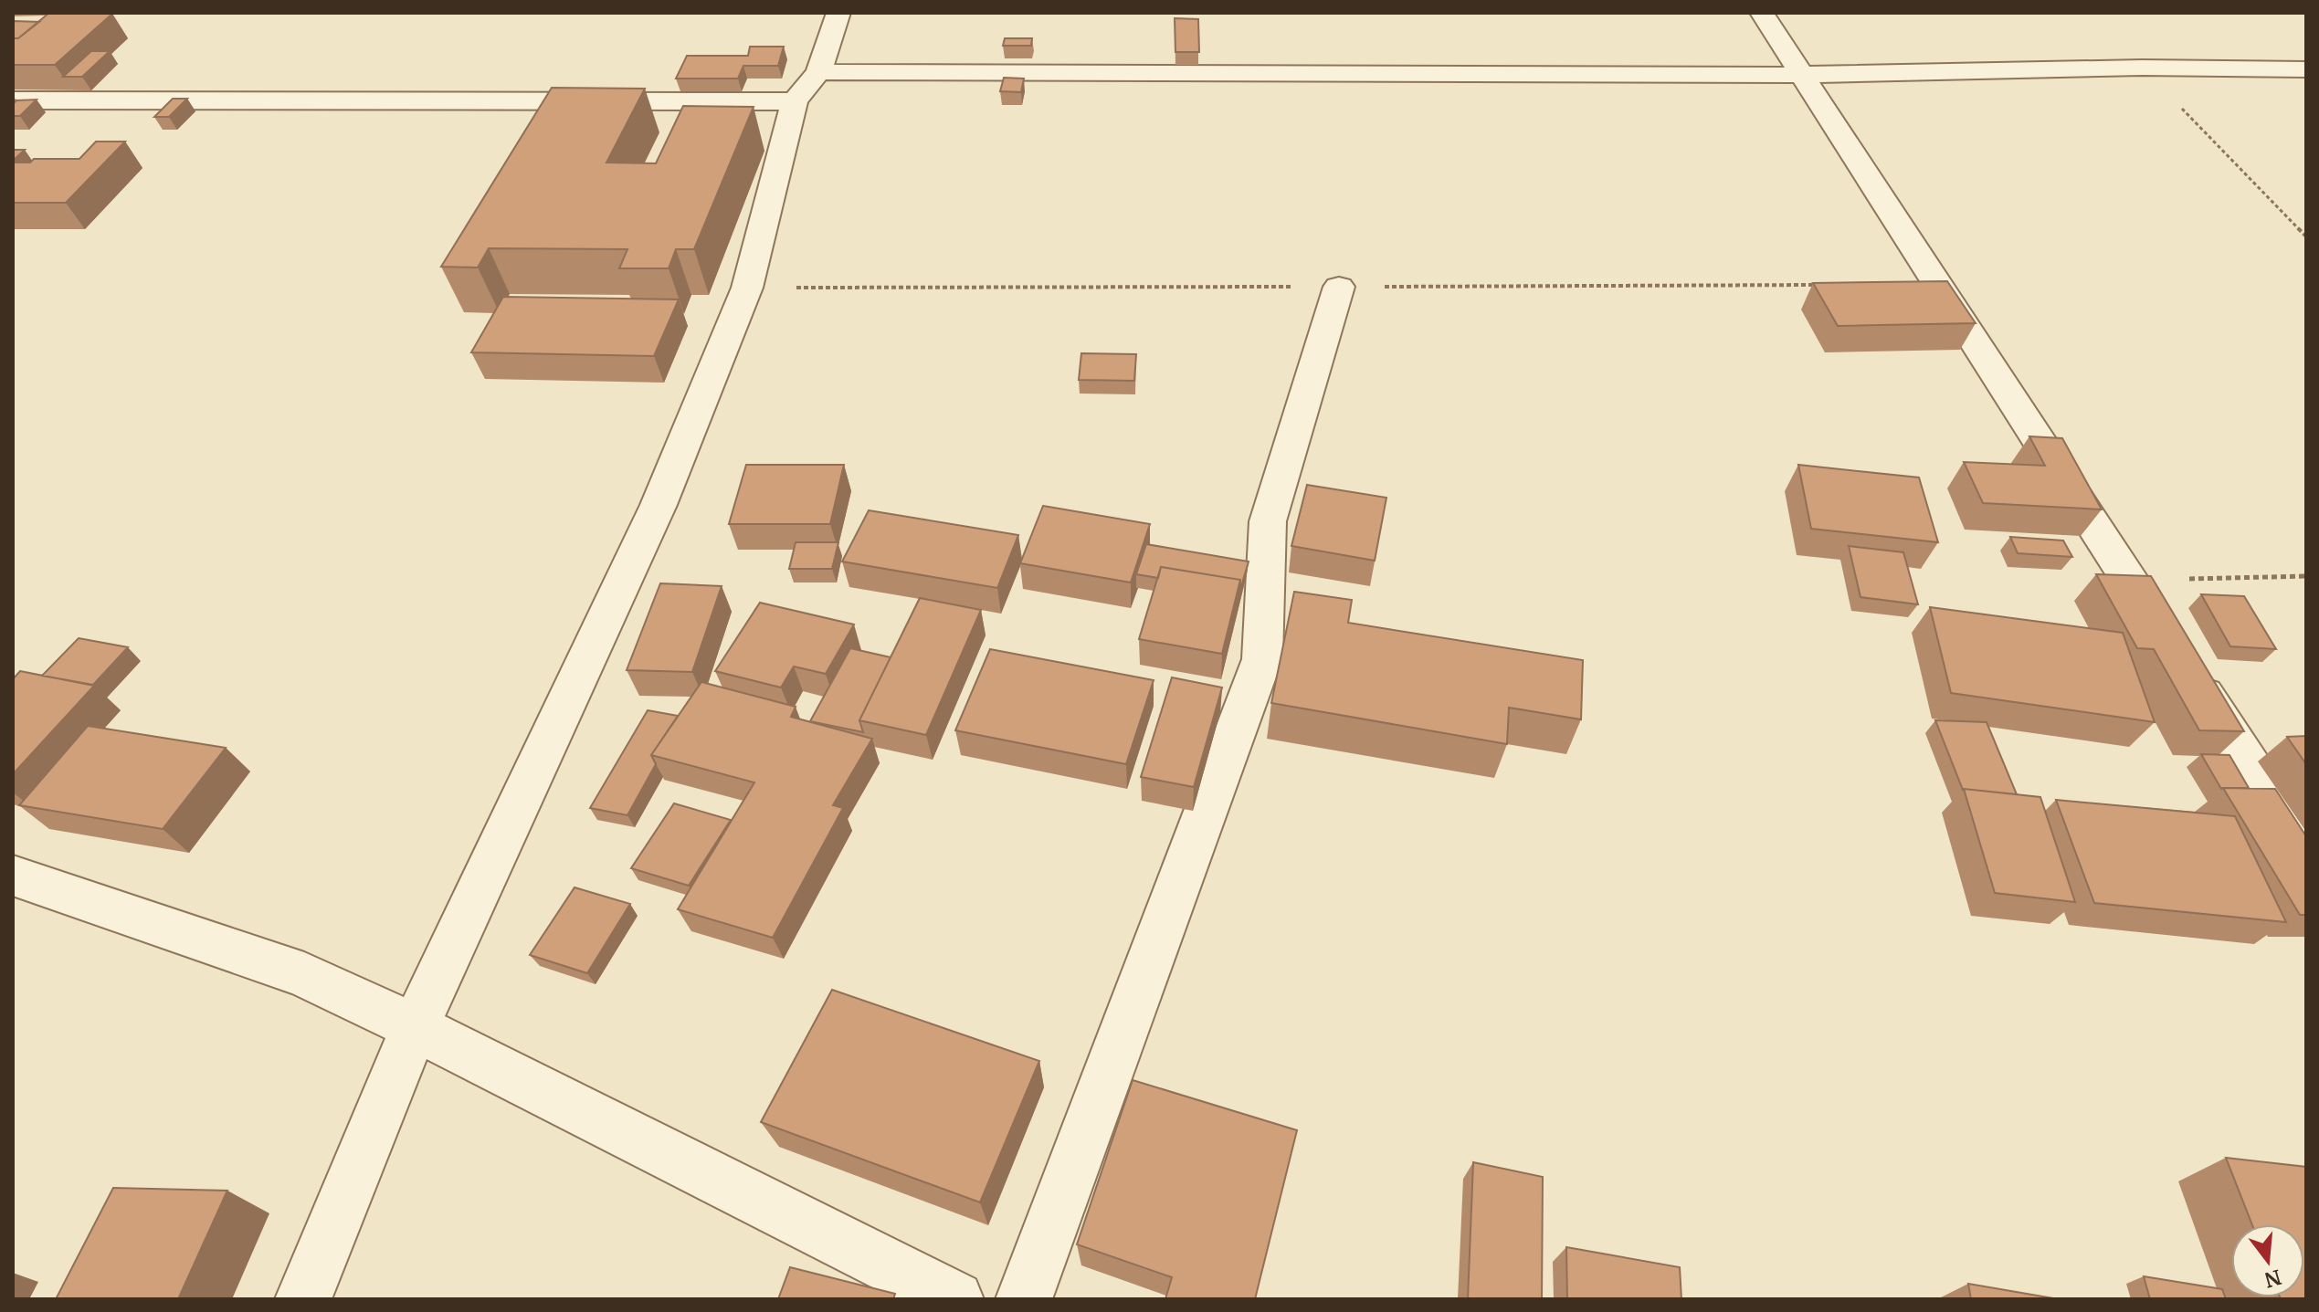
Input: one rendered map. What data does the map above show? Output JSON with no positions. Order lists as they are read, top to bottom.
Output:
{
  "north": "bottom"
}
